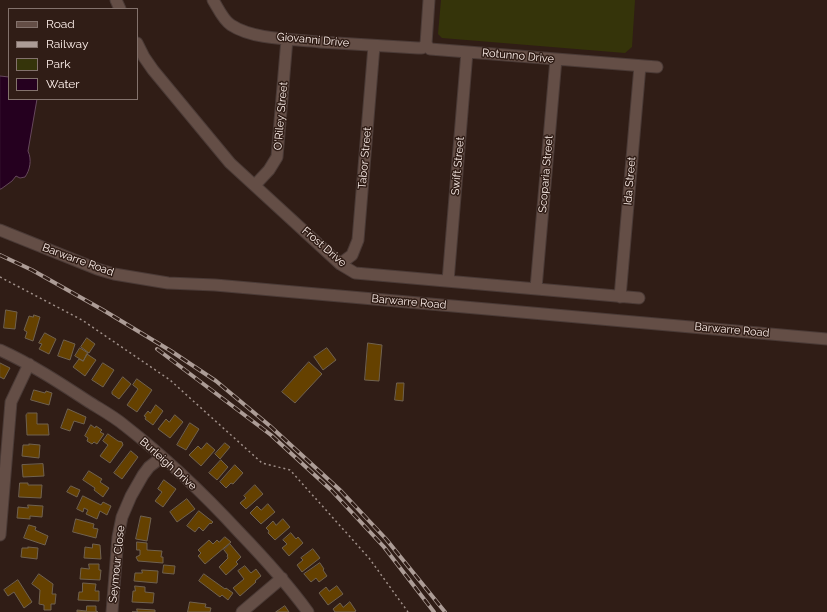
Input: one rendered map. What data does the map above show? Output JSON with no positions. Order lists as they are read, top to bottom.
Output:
{
  "streets": {
    "street": [
      "Giovanni Drive",
      "Rotunno Drive",
      "O'Riley Street",
      "Tabor Street",
      "Swift Street",
      "Scoparia Street",
      "Ida Street",
      "Frost Drive",
      "Barwarre Road",
      "Burleigh Drive",
      "Seymour Close"
    ]
  },
  "crossings": [
    ["Giovanni Drive", "Rotunno Drive"],
    ["Giovanni Drive", "O'Riley Street"],
    ["Giovanni Drive", "Tabor Street"],
    ["Rotunno Drive", "Swift Street"],
    ["Rotunno Drive", "Scoparia Street"],
    ["Rotunno Drive", "Ida Street"],
    ["O'Riley Street", "Frost Drive"],
    ["Tabor Street", "Frost Drive"],
    ["Swift Street", "Frost Drive"],
    ["Scoparia Street", "Frost Drive"],
    ["Ida Street", "Frost Drive"],
    ["Burleigh Drive", "Seymour Close"]
  ],
  "legend": [
    "Road",
    "Railway",
    "Park",
    "Water"
  ]
}
